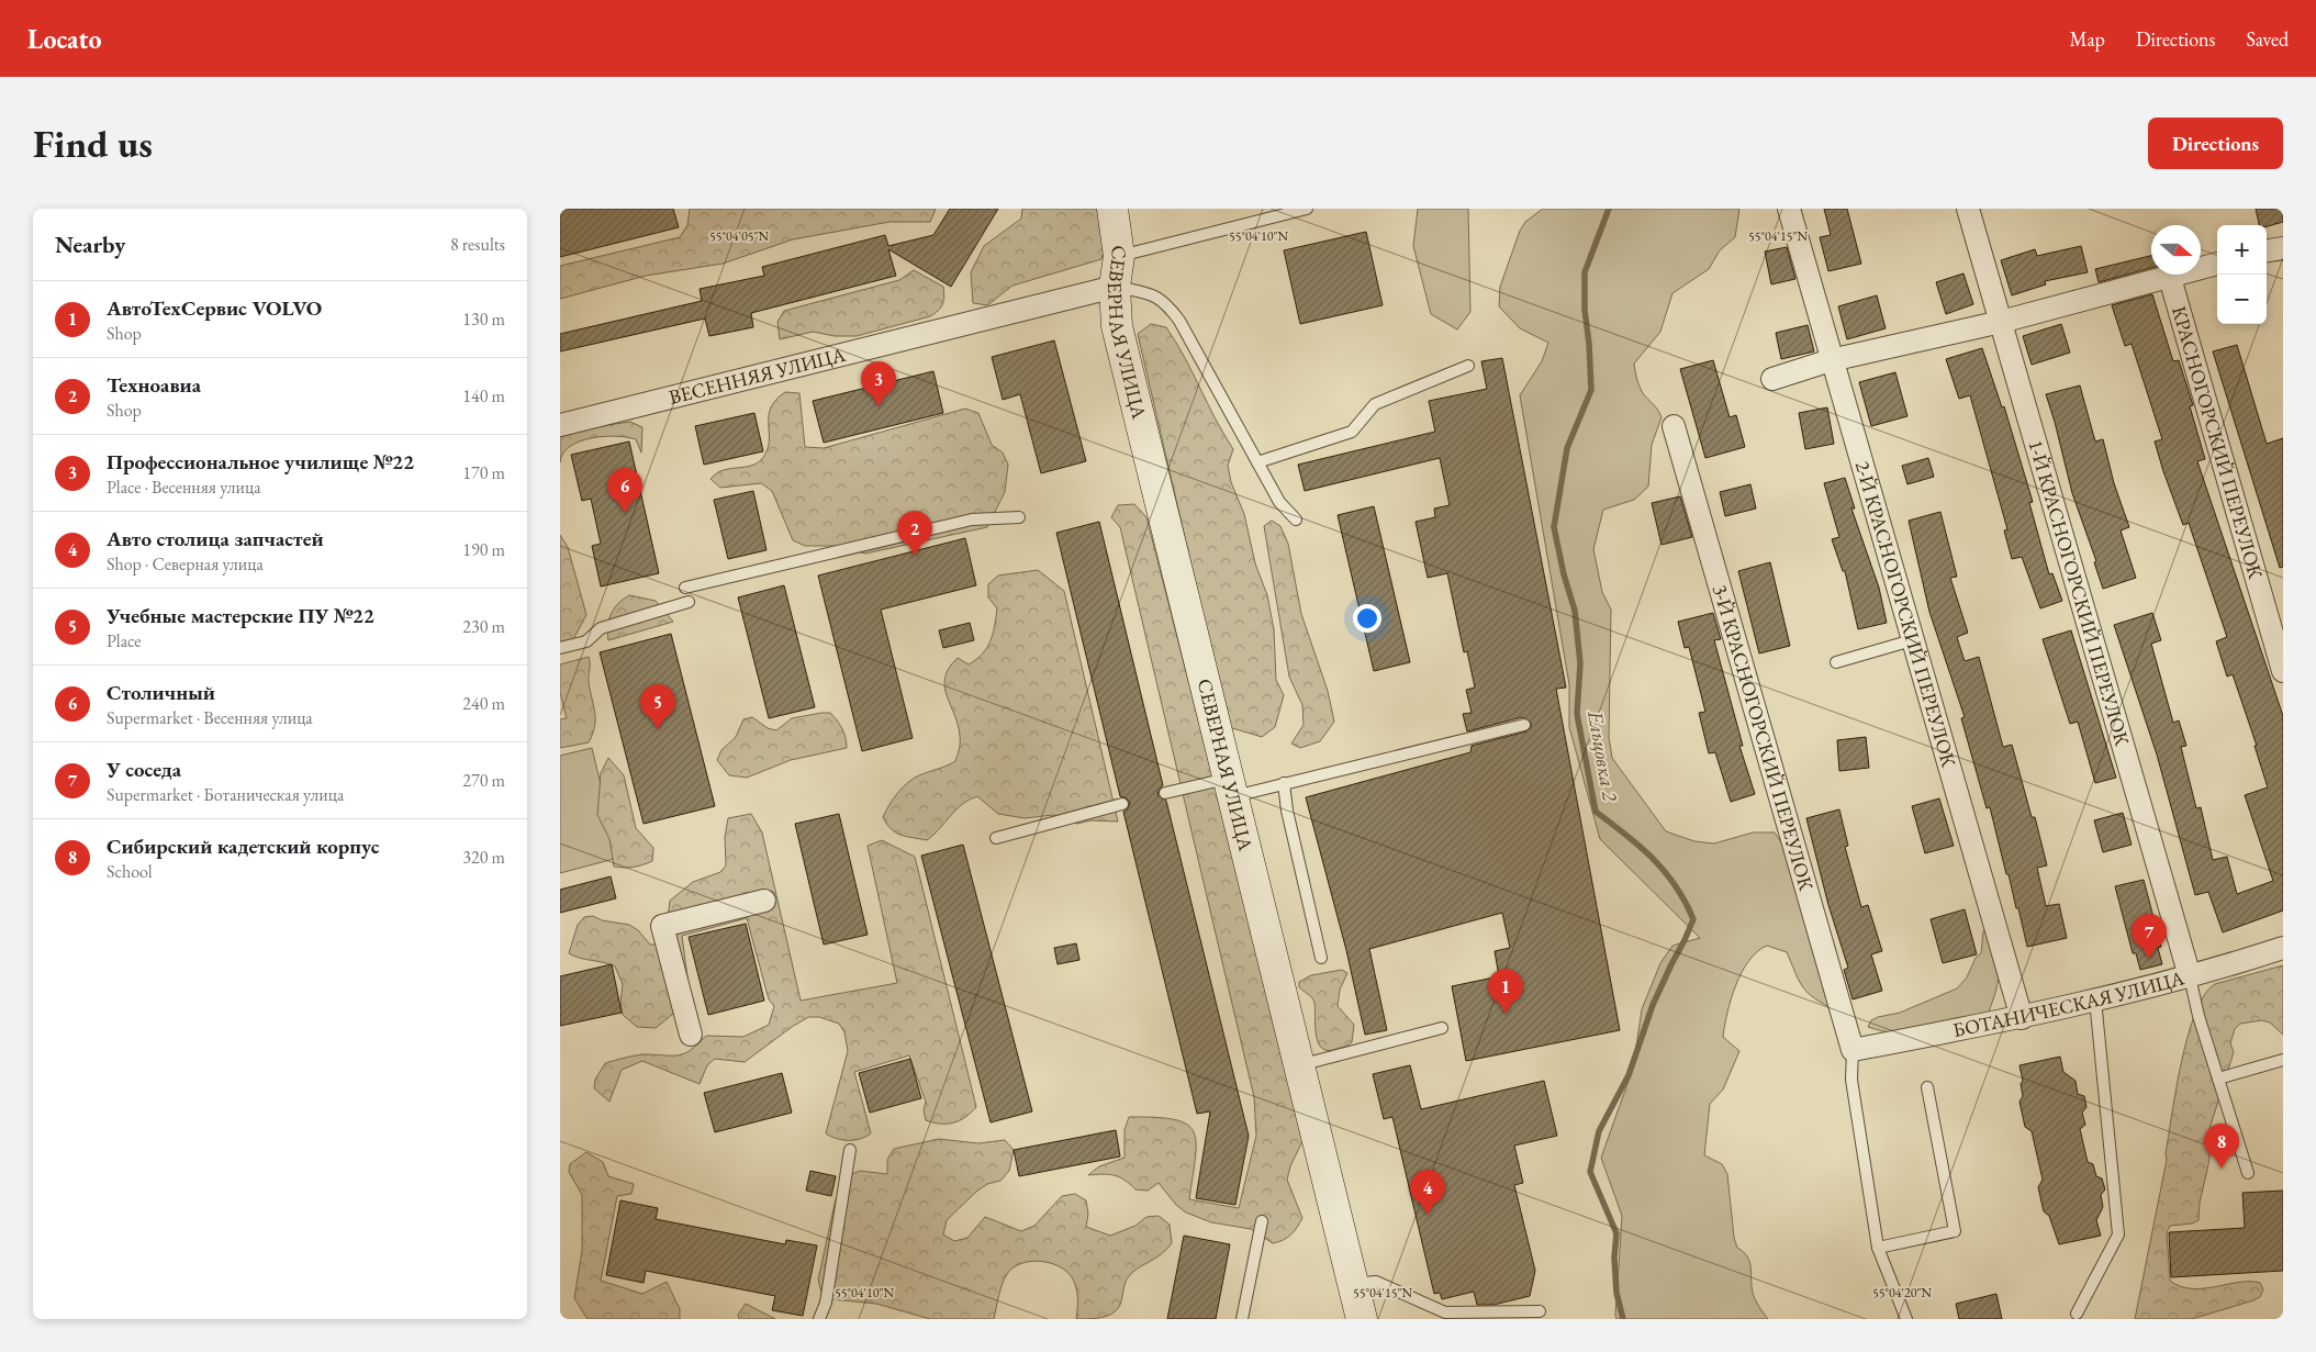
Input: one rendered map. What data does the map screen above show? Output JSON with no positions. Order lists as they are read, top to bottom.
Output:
{
  "streets": {
    "street": [
      "СЕВЕРНАЯ УЛИЦА",
      "ВЕСЕННЯЯ УЛИЦА",
      "КРАСНОГОРСКИЙ ПЕРЕУЛОК",
      "1-Й КРАСНОГОРСКИЙ ПЕРЕУЛОК",
      "2-Й КРАСНОГОРСКИЙ ПЕРЕУЛОК",
      "3-Й КРАСНОГОРСКИЙ ПЕРЕУЛОК",
      "БОТАНИЧЕСКАЯ УЛИЦА"
    ]
  },
  "crossings": [
    ["СЕВЕРНАЯ УЛИЦА", "ВЕСЕННЯЯ УЛИЦА"],
    ["1-Й КРАСНОГОРСКИЙ ПЕРЕУЛОК", "БОТАНИЧЕСКАЯ УЛИЦА"],
    ["2-Й КРАСНОГОРСКИЙ ПЕРЕУЛОК", "БОТАНИЧЕСКАЯ УЛИЦА"],
    ["3-Й КРАСНОГОРСКИЙ ПЕРЕУЛОК", "БОТАНИЧЕСКАЯ УЛИЦА"]
  ],
  "water": ["Ельцовка 2"],
  "north": "right",
  "page": {
    "header": "Locato",
    "nav": ["Map", "Directions", "Saved"],
    "buttons": "Directions",
    "title": "Find us",
    "heading": ["Nearby", "8 results"],
    "map_buttons": ["+", "−"],
    "list": [
      {
        "mark": "1",
        "name": "АвтоТехСервис VOLVO",
        "note": "Shop",
        "value": "130 m"
      },
      {
        "mark": "2",
        "name": "Техноавиа",
        "note": "Shop",
        "value": "140 m"
      },
      {
        "mark": "3",
        "name": "Профессиональное училище №22",
        "note": "Place · Весенняя улица",
        "value": "170 m"
      },
      {
        "mark": "4",
        "name": "Авто столица запчастей",
        "note": "Shop · Северная улица",
        "value": "190 m"
      },
      {
        "mark": "5",
        "name": "Учебные мастерские ПУ №22",
        "note": "Place",
        "value": "230 m"
      },
      {
        "mark": "6",
        "name": "Столичный",
        "note": "Supermarket · Весенняя улица",
        "value": "240 m"
      },
      {
        "mark": "7",
        "name": "У соседа",
        "note": "Supermarket · Ботаническая улица",
        "value": "270 m"
      },
      {
        "mark": "8",
        "name": "Сибирский кадетский корпус",
        "note": "School",
        "value": "320 m"
      }
    ],
    "pins": [
      "3",
      "6",
      "2",
      "5",
      "7",
      "1",
      "8",
      "4"
    ]
  },
  "coordinates": [
    "55°04'15\"N",
    "55°04'05\"N",
    "55°04'10\"N",
    "55°04'20\"N"
  ]
}
